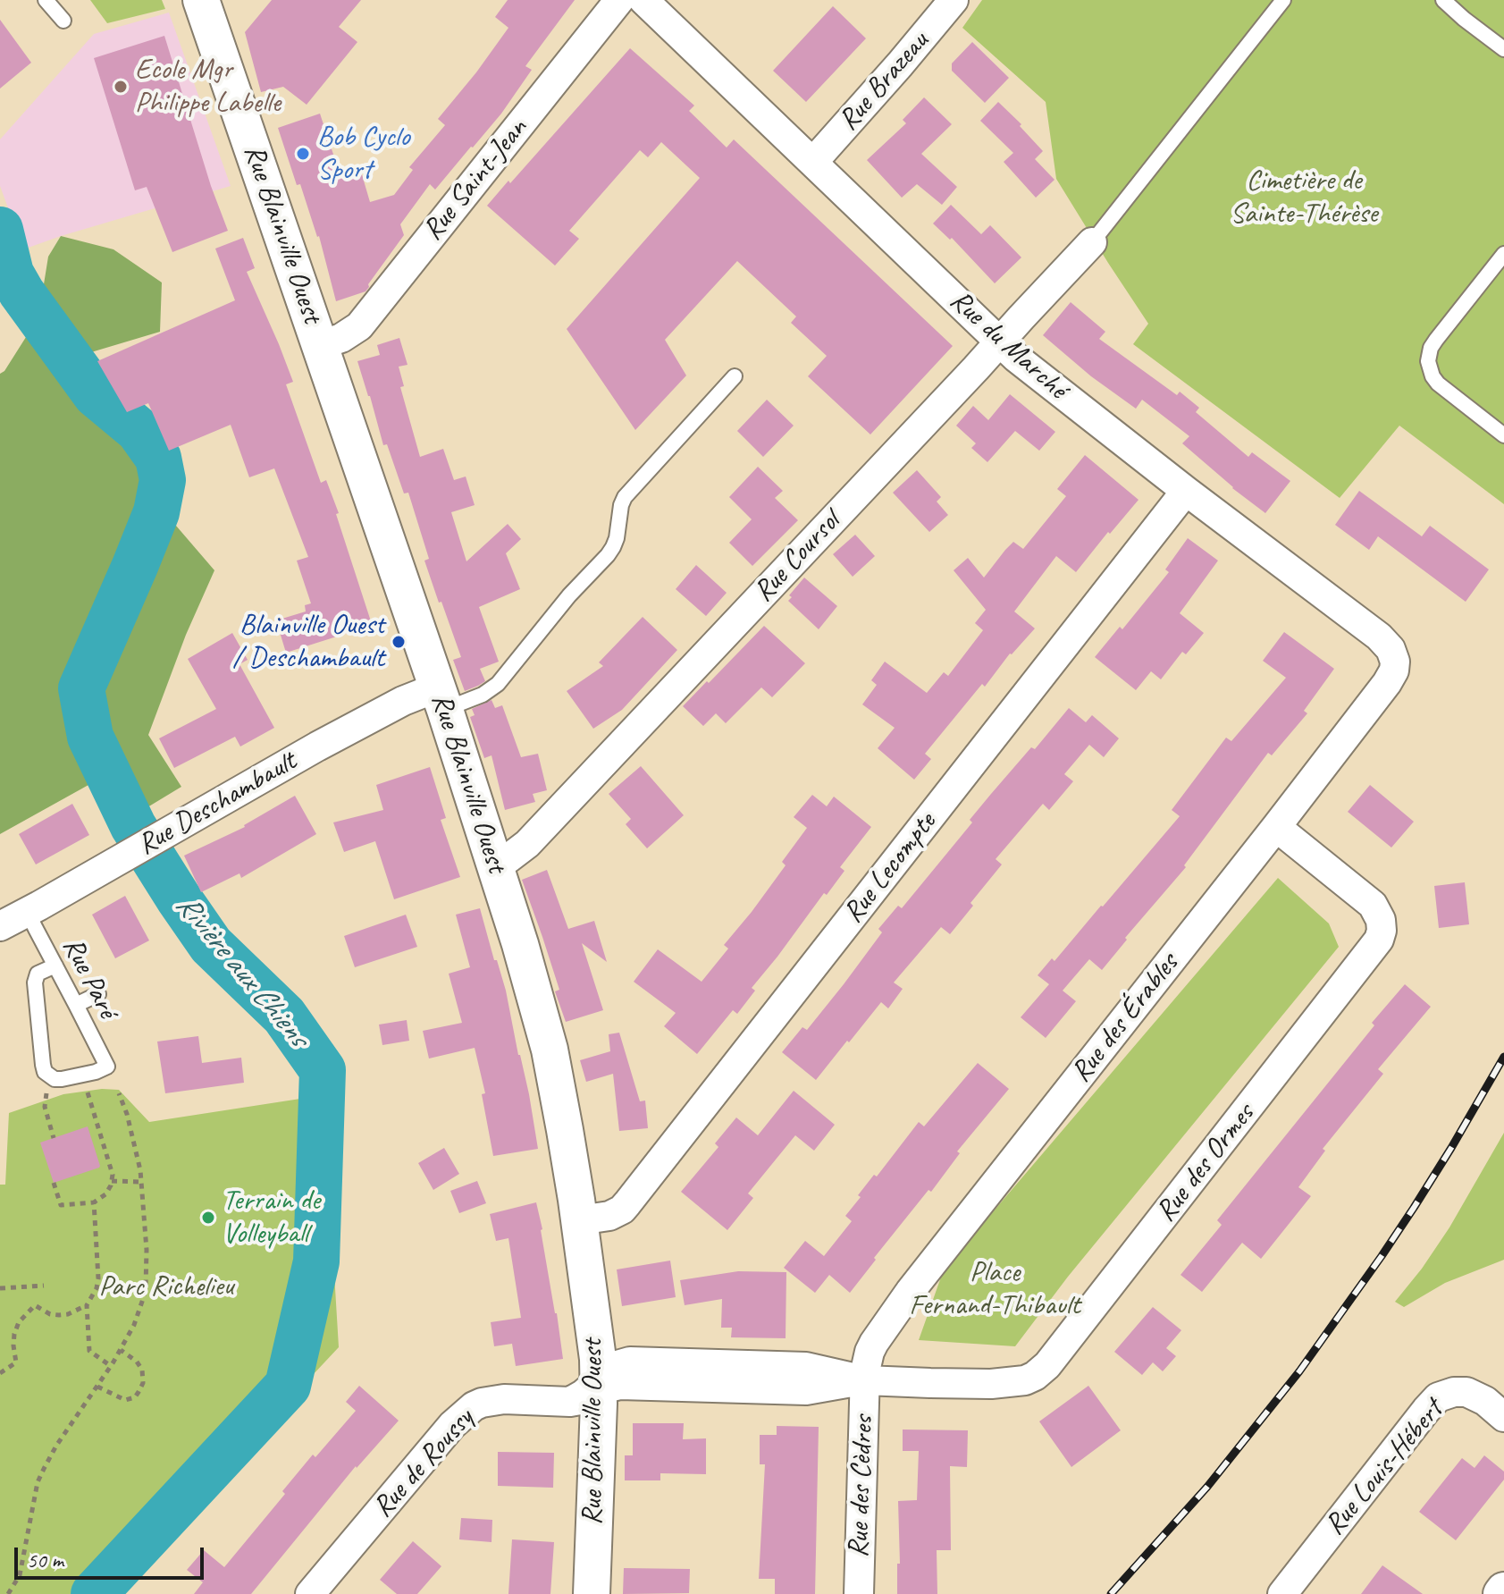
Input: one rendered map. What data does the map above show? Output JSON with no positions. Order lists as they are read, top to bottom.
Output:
{
  "streets": {
    "street": [
      "Rue Brazeau",
      "Rue Saint-Jean",
      "Rue Blainville Ouest",
      "Rue du Marché",
      "Rue Coursol",
      "Rue Deschambault",
      "Rue Lecompte",
      "Rue des Érables",
      "Rue des Ormes",
      "Rue de Roussy",
      "Rue Louis-Hébert",
      "Rue des Cèdres"
    ],
    "lane": ["Rue Paré"]
  },
  "crossings": [
    ["Rue Brazeau", "Rue du Marché"],
    ["Rue Saint-Jean", "Rue Blainville Ouest"],
    ["Rue Blainville Ouest", "Rue Coursol"],
    ["Rue Blainville Ouest", "Rue Deschambault"],
    ["Rue Blainville Ouest", "Rue Lecompte"],
    ["Rue Blainville Ouest", "Rue des Ormes"],
    ["Rue Blainville Ouest", "Rue de Roussy"],
    ["Rue du Marché", "Rue Coursol"],
    ["Rue du Marché", "Rue Lecompte"],
    ["Rue du Marché", "Rue des Érables"],
    ["Rue Deschambault", "Rue Paré"],
    ["Rue des Érables", "Rue des Ormes"],
    ["Rue des Érables", "Rue des Cèdres"],
    ["Rue des Ormes", "Rue de Roussy"],
    ["Rue des Ormes", "Rue des Cèdres"]
  ],
  "water": ["Rivière aux Chiens"],
  "parks": ["Cimetière de Sainte-Thérèse", "Place Fernand-Thibault", "Parc Richelieu"],
  "places": [
    "Ecole Mgr Philippe Labelle",
    "Bob Cyclo Sport",
    "Blainville Ouest / Deschambault",
    "Terrain de Volleyball"
  ],
  "scale_bar": "50 m"
}
